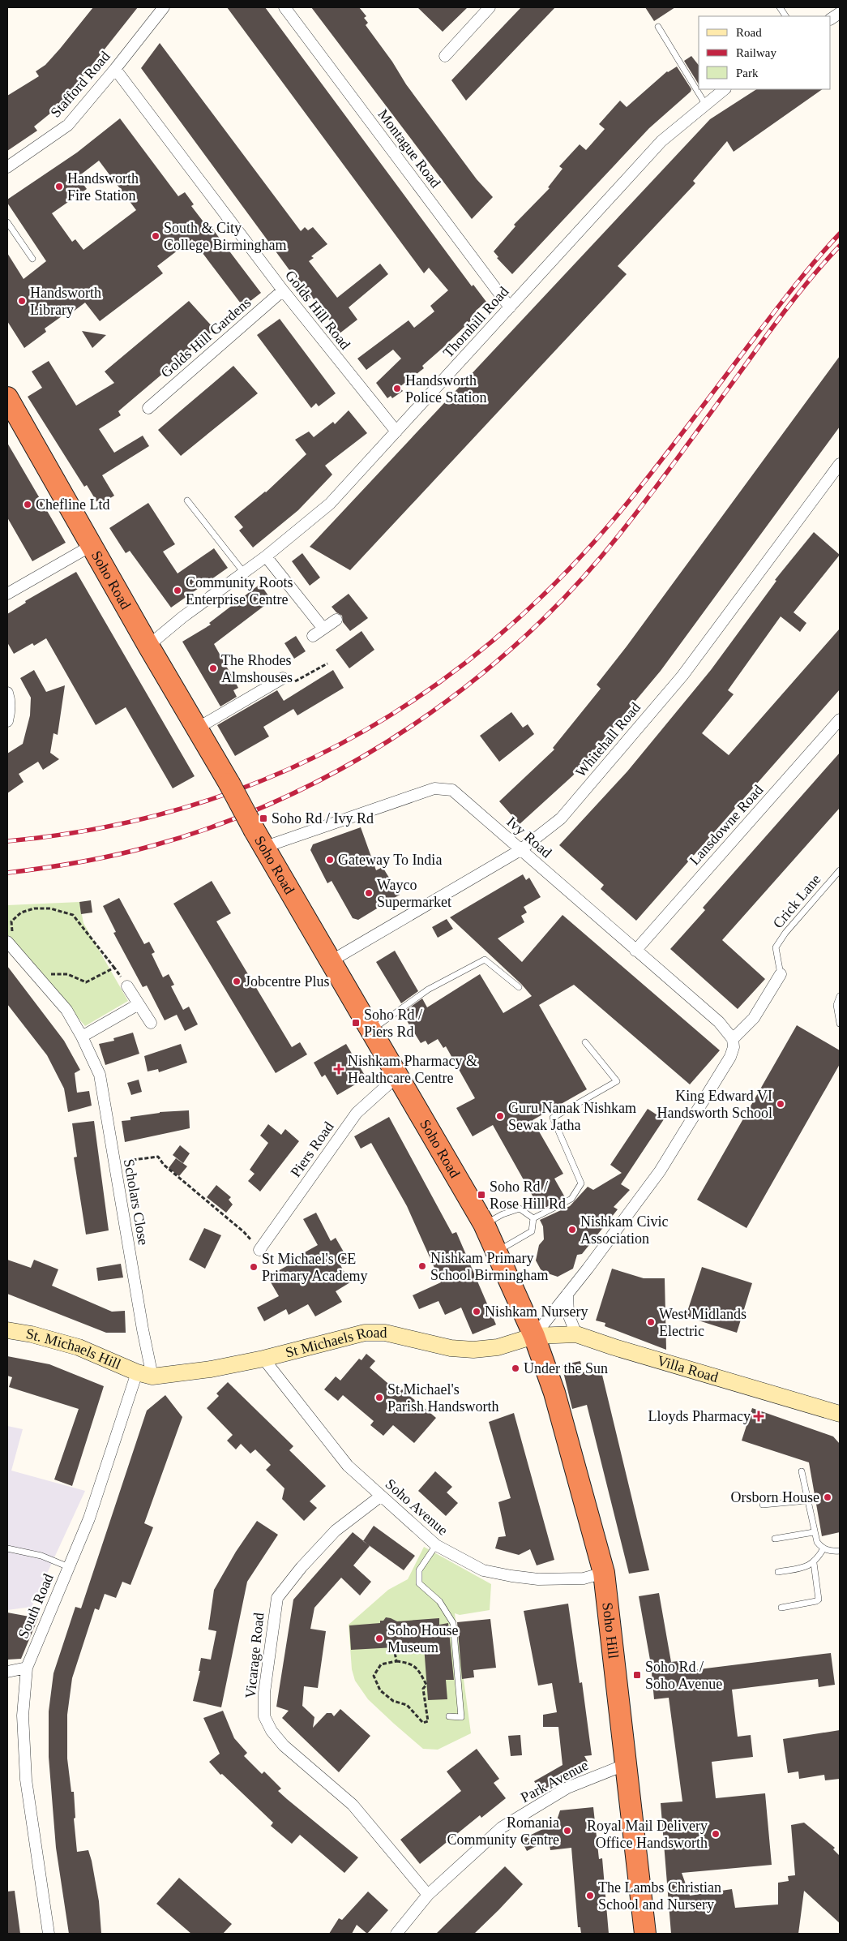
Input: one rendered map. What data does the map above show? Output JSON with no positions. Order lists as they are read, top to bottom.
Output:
{
  "streets": {
    "highway": ["Soho Road", "Soho Hill"],
    "street": [
      "Stafford Road",
      "Montague Road",
      "Golds Hill Road",
      "Thornhill Road",
      "Golds Hill Gardens",
      "Whitehall Road",
      "Lansdowne Road",
      "Ivy Road",
      "Piers Road",
      "Scholars Close",
      "St Michaels Road",
      "St. Michaels Hill",
      "Villa Road",
      "Soho Avenue",
      "South Road",
      "Vicarage Road",
      "Park Avenue"
    ],
    "lane": ["Crick Lane"]
  },
  "crossings": [
    ["Stafford Road", "Golds Hill Road"],
    ["Montague Road", "Thornhill Road"],
    ["Golds Hill Road", "Thornhill Road"],
    ["Golds Hill Road", "Golds Hill Gardens"],
    ["Thornhill Road", "Soho Road"],
    ["Soho Road", "Whitehall Road"],
    ["Soho Road", "Ivy Road"],
    ["Soho Road", "Piers Road"],
    ["Soho Road", "St Michaels Road"],
    ["Soho Road", "Villa Road"],
    ["Soho Road", "Soho Hill"],
    ["Whitehall Road", "Ivy Road"],
    ["Lansdowne Road", "Ivy Road"],
    ["Scholars Close", "St Michaels Road"],
    ["Scholars Close", "St. Michaels Hill"],
    ["Scholars Close", "South Road"],
    ["St Michaels Road", "St. Michaels Hill"],
    ["St Michaels Road", "Villa Road"],
    ["St Michaels Road", "Soho Avenue"],
    ["St Michaels Road", "South Road"],
    ["St Michaels Road", "Soho Hill"],
    ["St. Michaels Hill", "South Road"],
    ["Villa Road", "Soho Hill"],
    ["Soho Avenue", "Soho Hill"],
    ["Soho Avenue", "Vicarage Road"],
    ["Soho Hill", "Park Avenue"],
    ["Vicarage Road", "Park Avenue"]
  ],
  "places": {
    "other": [
      "Handsworth Fire Station",
      "South & City College Birmingham",
      "Handsworth Library",
      "Handsworth Police Station",
      "Chefline Ltd",
      "Community Roots Enterprise Centre",
      "The Rhodes Almshouses",
      "Gateway To India",
      "Wayco Supermarket",
      "Jobcentre Plus",
      "King Edward VI Handsworth School",
      "Guru Nanak Nishkam Sewak Jatha",
      "Nishkam Civic Association",
      "Nishkam Primary School Birmingham",
      "St Michael's CE Primary Academy",
      "Nishkam Nursery",
      "West Midlands Electric",
      "Under the Sun",
      "St Michael's Parish Handsworth",
      "Orsborn House",
      "Soho House Museum",
      "Romania Community Centre",
      "Royal Mail Delivery Office Handsworth",
      "The Lambs Christian School and Nursery"
    ],
    "transit": [
      "Soho Rd / Ivy Rd",
      "Soho Rd / Piers Rd",
      "Soho Rd / Rose Hill Rd",
      "Soho Rd / Soho Avenue"
    ],
    "health": ["Nishkam Pharmacy & Healthcare Centre", "Lloyds Pharmacy"]
  },
  "legend": ["Road", "Railway", "Park"]
}
